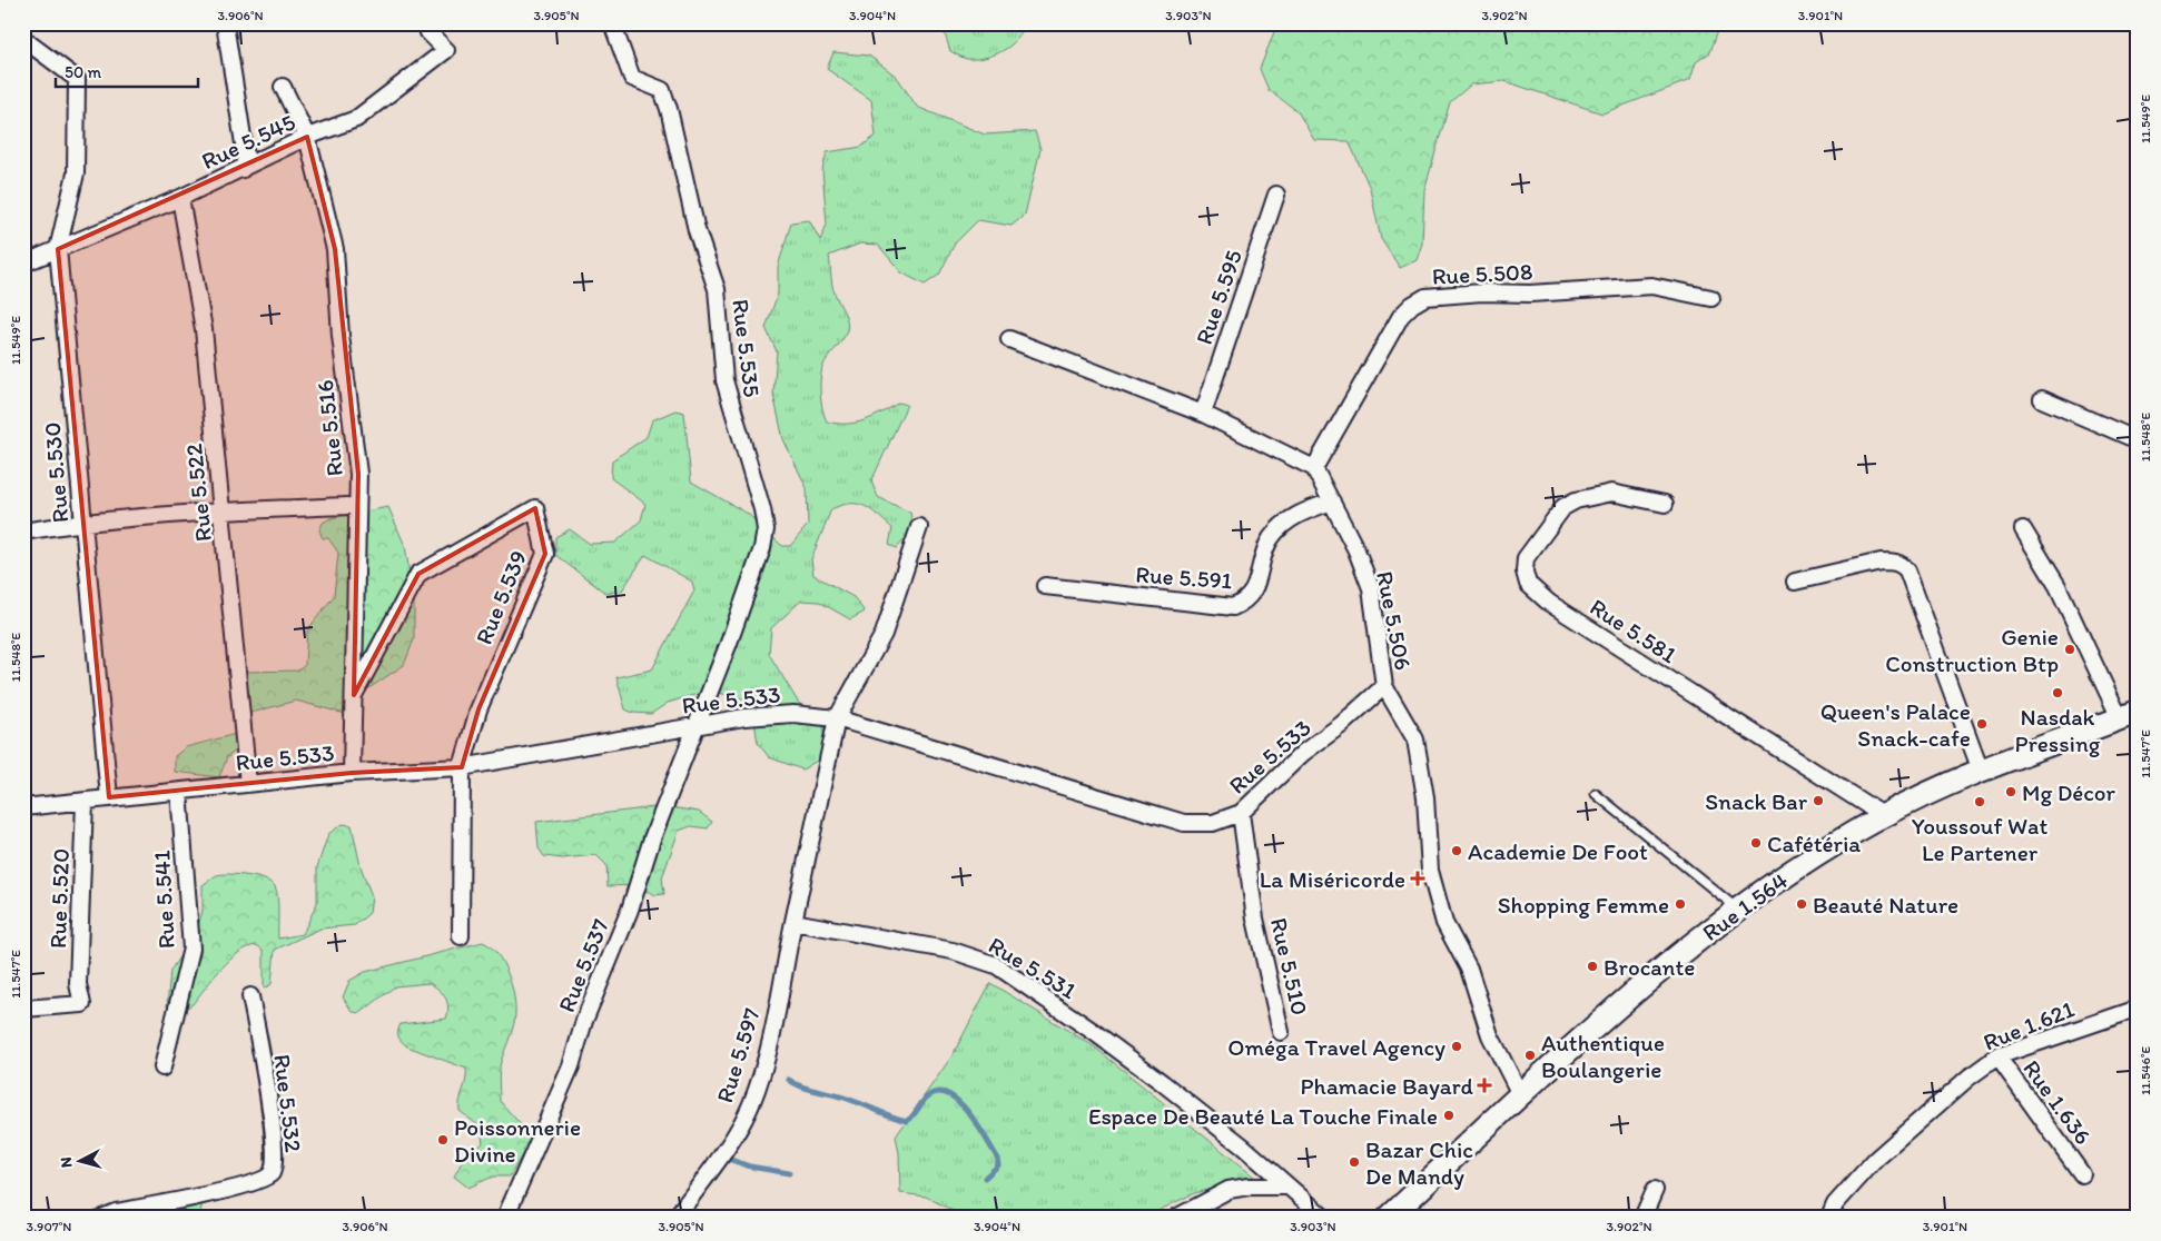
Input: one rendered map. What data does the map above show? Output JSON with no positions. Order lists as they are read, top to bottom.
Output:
{
  "streets": {
    "main road": ["Rue 1.564"],
    "street": [
      "Rue 5.545",
      "Rue 5.508",
      "Rue 5.595",
      "Rue 5.535",
      "Rue 5.516",
      "Rue 5.530",
      "Rue 5.522",
      "Rue 5.591",
      "Rue 5.539",
      "Rue 5.506",
      "Rue 5.581",
      "Rue 5.533",
      "Rue 5.520",
      "Rue 5.541",
      "Rue 5.537",
      "Rue 5.510",
      "Rue 5.531",
      "Rue 1.621",
      "Rue 5.597",
      "Rue 1.636",
      "Rue 5.532"
    ]
  },
  "crossings": [
    ["Rue 5.545", "Rue 5.516"],
    ["Rue 5.545", "Rue 5.530"],
    ["Rue 5.545", "Rue 5.522"],
    ["Rue 5.508", "Rue 5.506"],
    ["Rue 5.535", "Rue 5.533"],
    ["Rue 5.535", "Rue 5.537"],
    ["Rue 5.516", "Rue 5.539"],
    ["Rue 5.516", "Rue 5.533"],
    ["Rue 5.530", "Rue 5.533"],
    ["Rue 5.522", "Rue 5.533"],
    ["Rue 5.591", "Rue 5.506"],
    ["Rue 5.539", "Rue 5.533"],
    ["Rue 5.506", "Rue 5.533"],
    ["Rue 5.506", "Rue 1.564"],
    ["Rue 5.581", "Rue 1.564"],
    ["Rue 5.533", "Rue 5.520"],
    ["Rue 5.533", "Rue 5.541"],
    ["Rue 5.533", "Rue 5.537"],
    ["Rue 5.533", "Rue 5.510"],
    ["Rue 5.531", "Rue 5.597"],
    ["Rue 1.621", "Rue 1.636"]
  ],
  "places": {
    "other": [
      "Genie Construction Btp",
      "Nasdak Pressing",
      "Queen's Palace Snack-cafe",
      "Mg Décor",
      "Snack Bar",
      "Youssouf Wat Le Partener",
      "Cafétéria",
      "Academie De Foot",
      "Shopping Femme",
      "Beauté Nature",
      "Brocante",
      "Oméga Travel Agency",
      "Authentique Boulangerie",
      "Espace De Beauté La Touche Finale",
      "Poissonnerie Divine",
      "Bazar Chic De Mandy"
    ],
    "health": ["La Miséricorde", "Phamacie Bayard"]
  },
  "scale_bar": "50 m",
  "north": "left",
  "coordinates": [
    "3.906°N",
    "3.905°N",
    "3.904°N",
    "3.903°N",
    "3.902°N",
    "3.901°N",
    "11.549°E",
    "11.548°E",
    "11.547°E",
    "11.546°E",
    "3.907°N"
  ]
}
